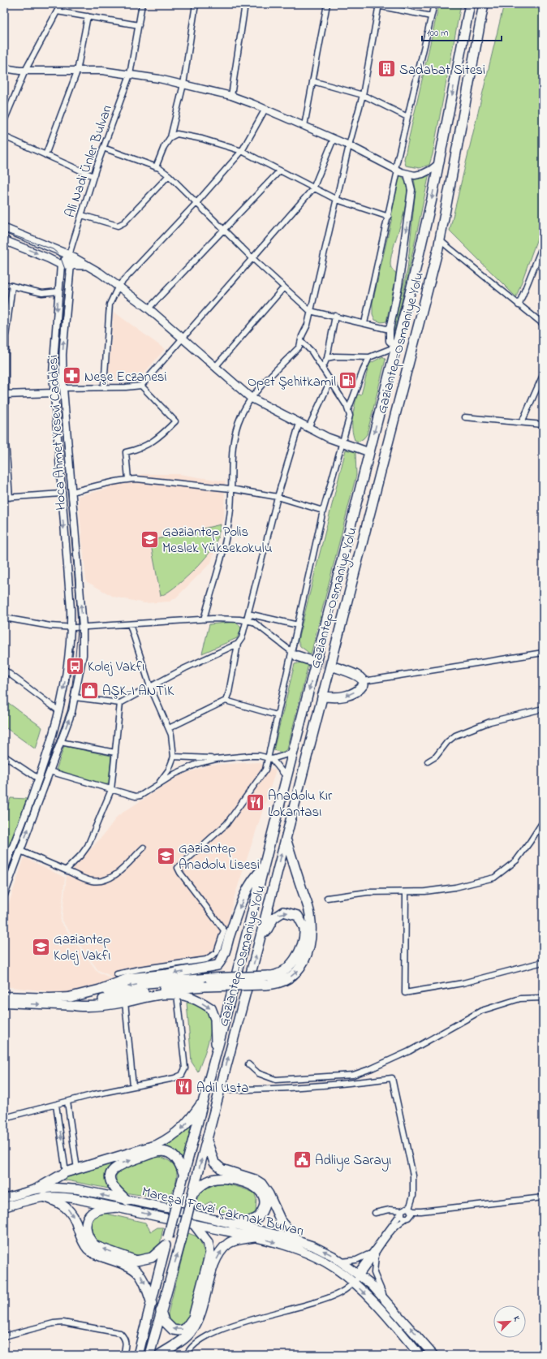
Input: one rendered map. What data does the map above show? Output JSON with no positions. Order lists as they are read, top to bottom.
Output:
{
  "streets": {
    "highway": ["Gaziantep-Osmaniye Yolu"],
    "main road": ["Mareşal Fevzi Çakmak Bulvarı"],
    "street": ["Ali Nadi Ünler Bulvarı", "Hoca Ahmet Yesevi Caddesi"]
  },
  "crossings": [
    ["Ali Nadi Ünler Bulvarı", "Hoca Ahmet Yesevi Caddesi"]
  ],
  "places": {
    "building": ["Sadabat Sitesi"],
    "pharmacy": ["Neşe Eczanesi"],
    "fuel station": ["Opet Şehitkamil"],
    "school or university": ["Gaziantep Polis Meslek Yüksekokulu", "Gaziantep Anadolu Lisesi", "Gaziantep Kolej Vakfı"],
    "bus stop": ["Kolej Vakfı"],
    "shop": ["AŞK-I ANTİK"],
    "restaurant": ["Anadolu Kır Lokantası", "Adil Usta"],
    "public building": ["Adliye Sarayı"]
  },
  "scale_bar": "100 m",
  "north": "top right"
}
